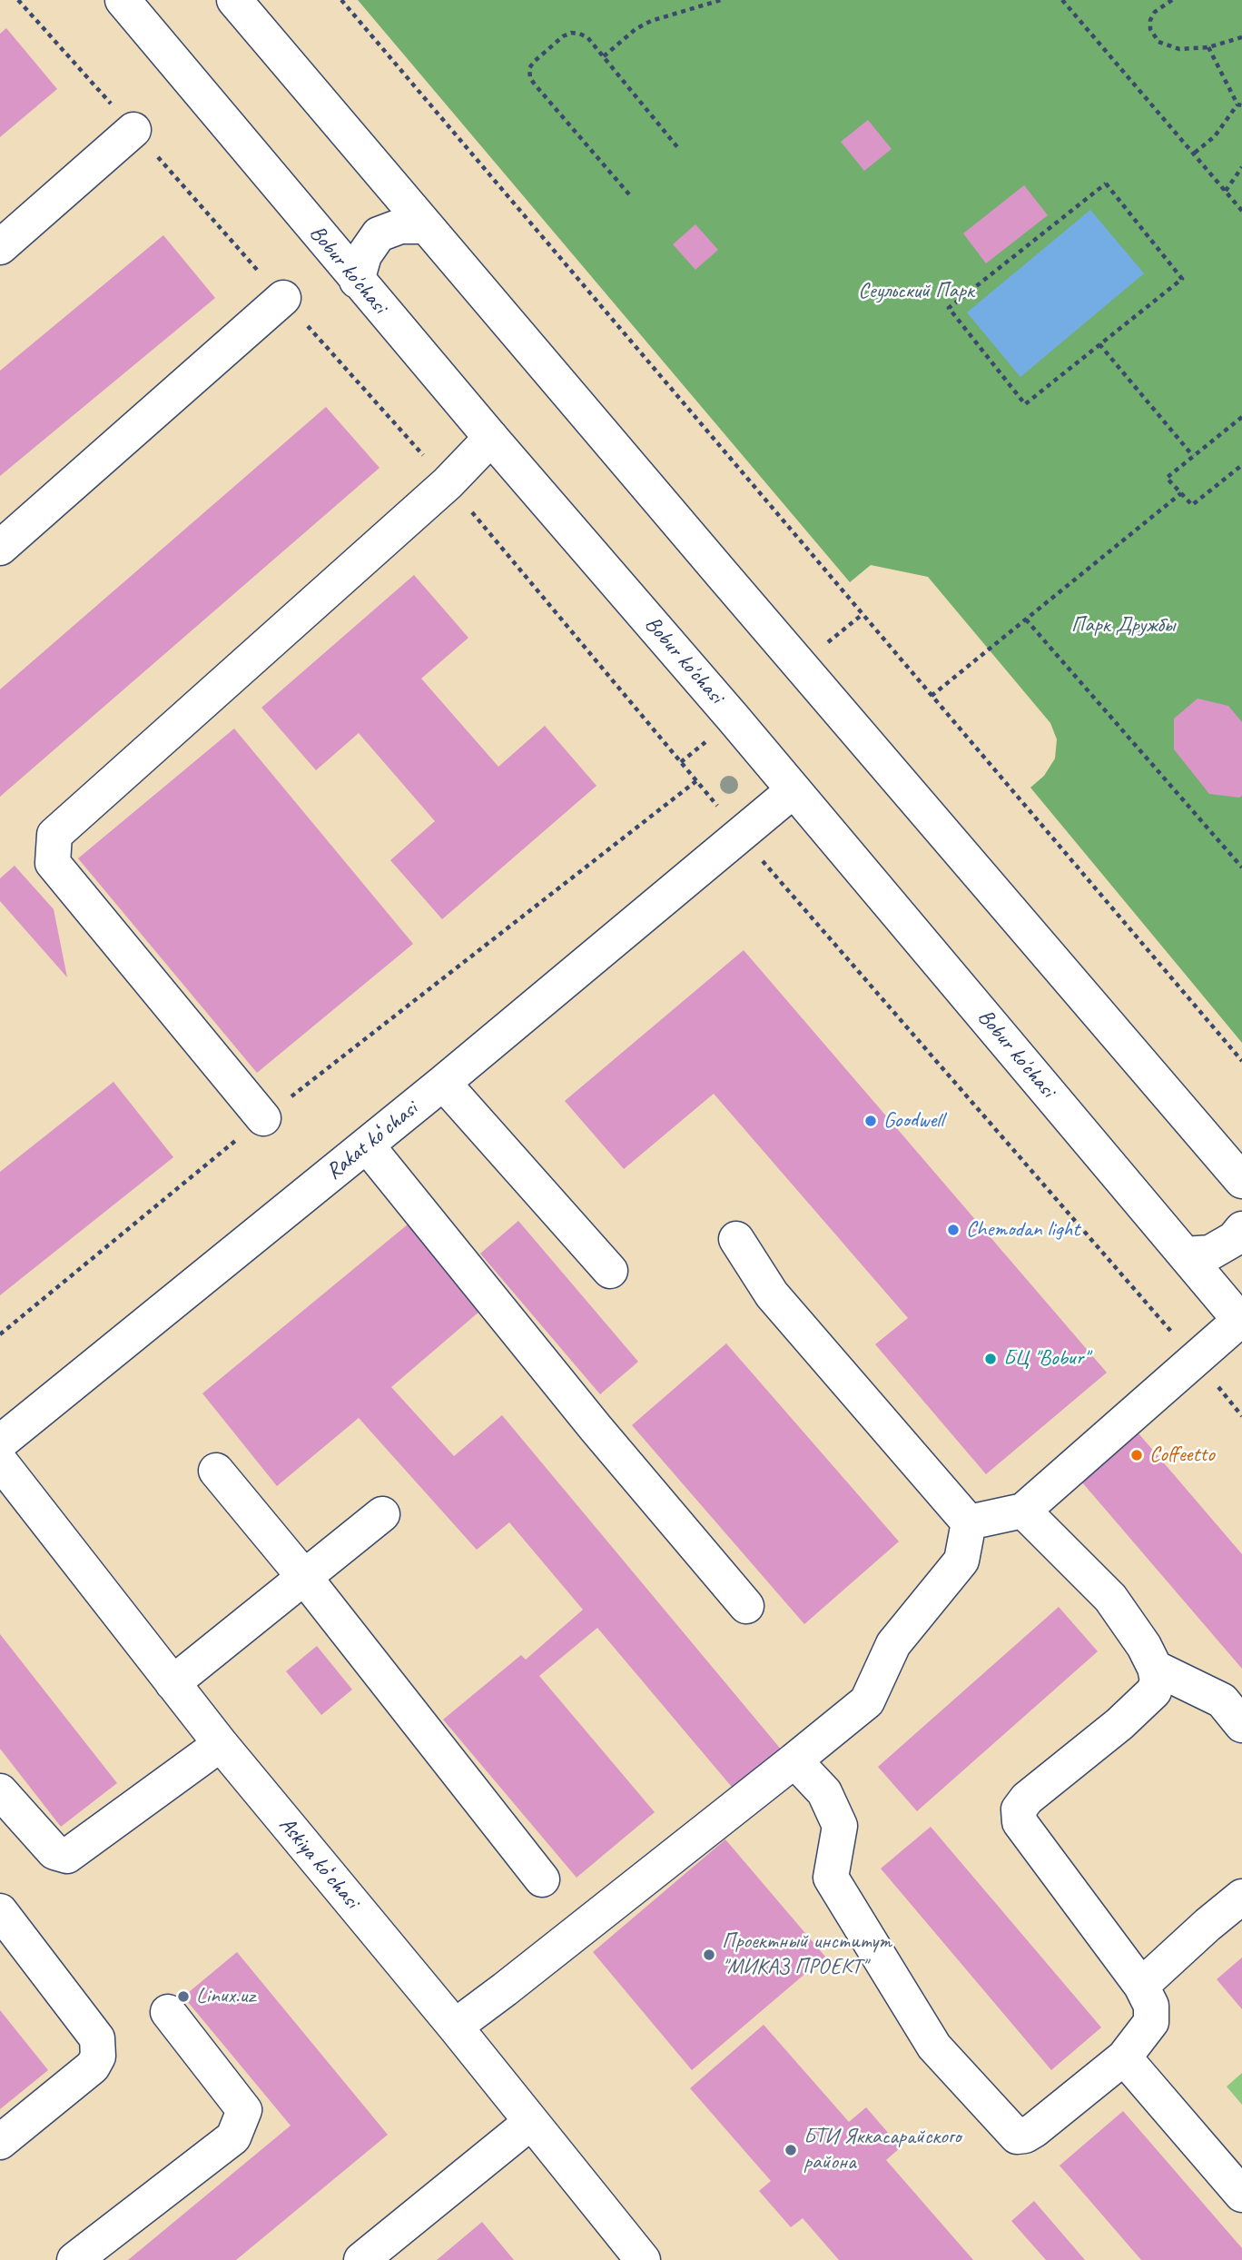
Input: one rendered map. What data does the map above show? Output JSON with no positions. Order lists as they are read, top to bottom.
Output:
{
  "streets": {
    "main road": ["Bobur ko'chasi", "Rakat koʻchasi", "Askiya koʻchasi"]
  },
  "crossings": [
    ["Bobur ko'chasi", "Rakat koʻchasi"]
  ],
  "parks": ["Сеульский Парк", "Парк Дружбы"],
  "places": [
    "Goodwell",
    "Chemodan light",
    "БЦ \"Bobur\"",
    "Coffeetto",
    "Проектный институт \"МИКАЗ ПРОЕКТ\"",
    "Linux.uz",
    "БТИ Яккасарайского района"
  ]
}
